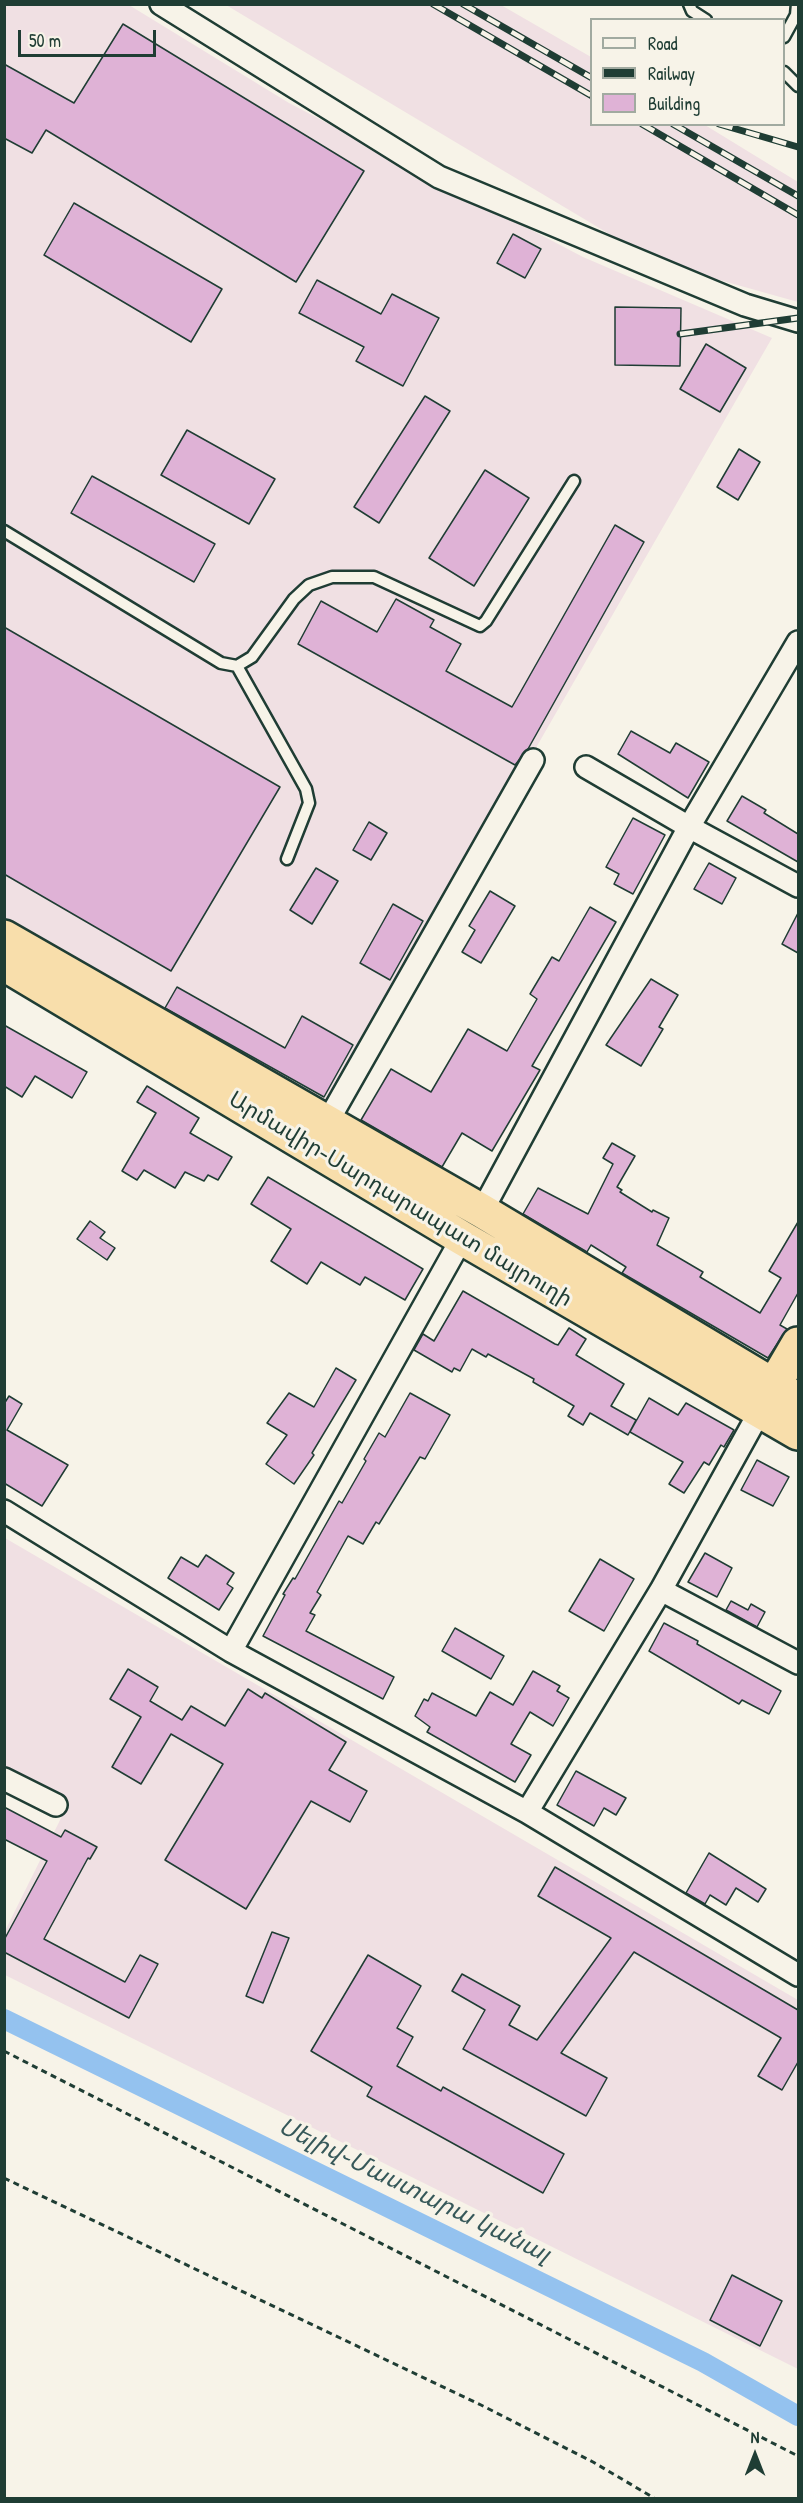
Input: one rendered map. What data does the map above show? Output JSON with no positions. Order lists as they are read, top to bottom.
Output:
{
  "streets": {
    "highway": ["Արմավիր-Սարդարապատ մայրուղի"]
  },
  "water": ["Սելիվ֊Մաստարա կանալ"],
  "legend": ["Road", "Railway", "Building"],
  "scale_bar": "50 m",
  "north": "top"
}
